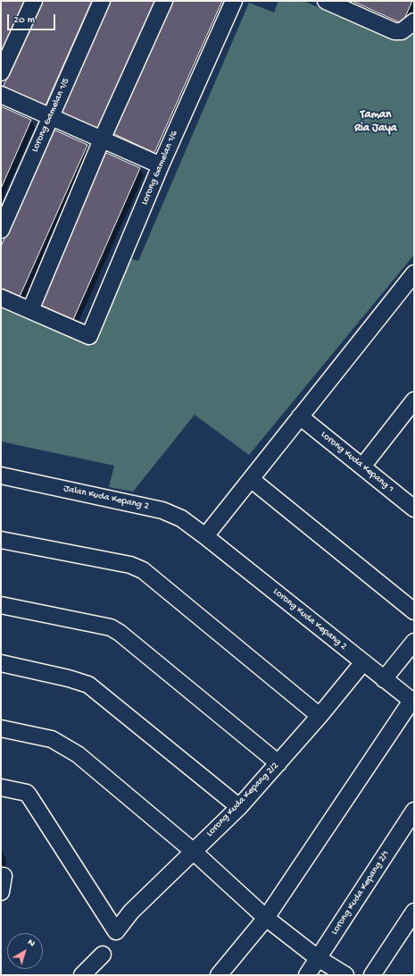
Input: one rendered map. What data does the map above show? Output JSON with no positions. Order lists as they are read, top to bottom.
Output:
{
  "streets": {
    "street": [
      "Lorong Gamelan 1/5",
      "Lorong Gamelan 1/6",
      "Lorong Kuda Kepang 1",
      "Jalan Kuda Kepang 2",
      "Lorong Kuda Kepang 2",
      "Lorong Kuda Kepang 2/2",
      "Lorong Kuda Kepang 2/1"
    ]
  },
  "crossings": [
    ["Jalan Kuda Kepang 2", "Lorong Kuda Kepang 2"],
    ["Lorong Kuda Kepang 2", "Lorong Kuda Kepang 2/2"]
  ],
  "districts": ["Taman Ria Jaya"],
  "scale_bar": "20 m",
  "north": "top right"
}
